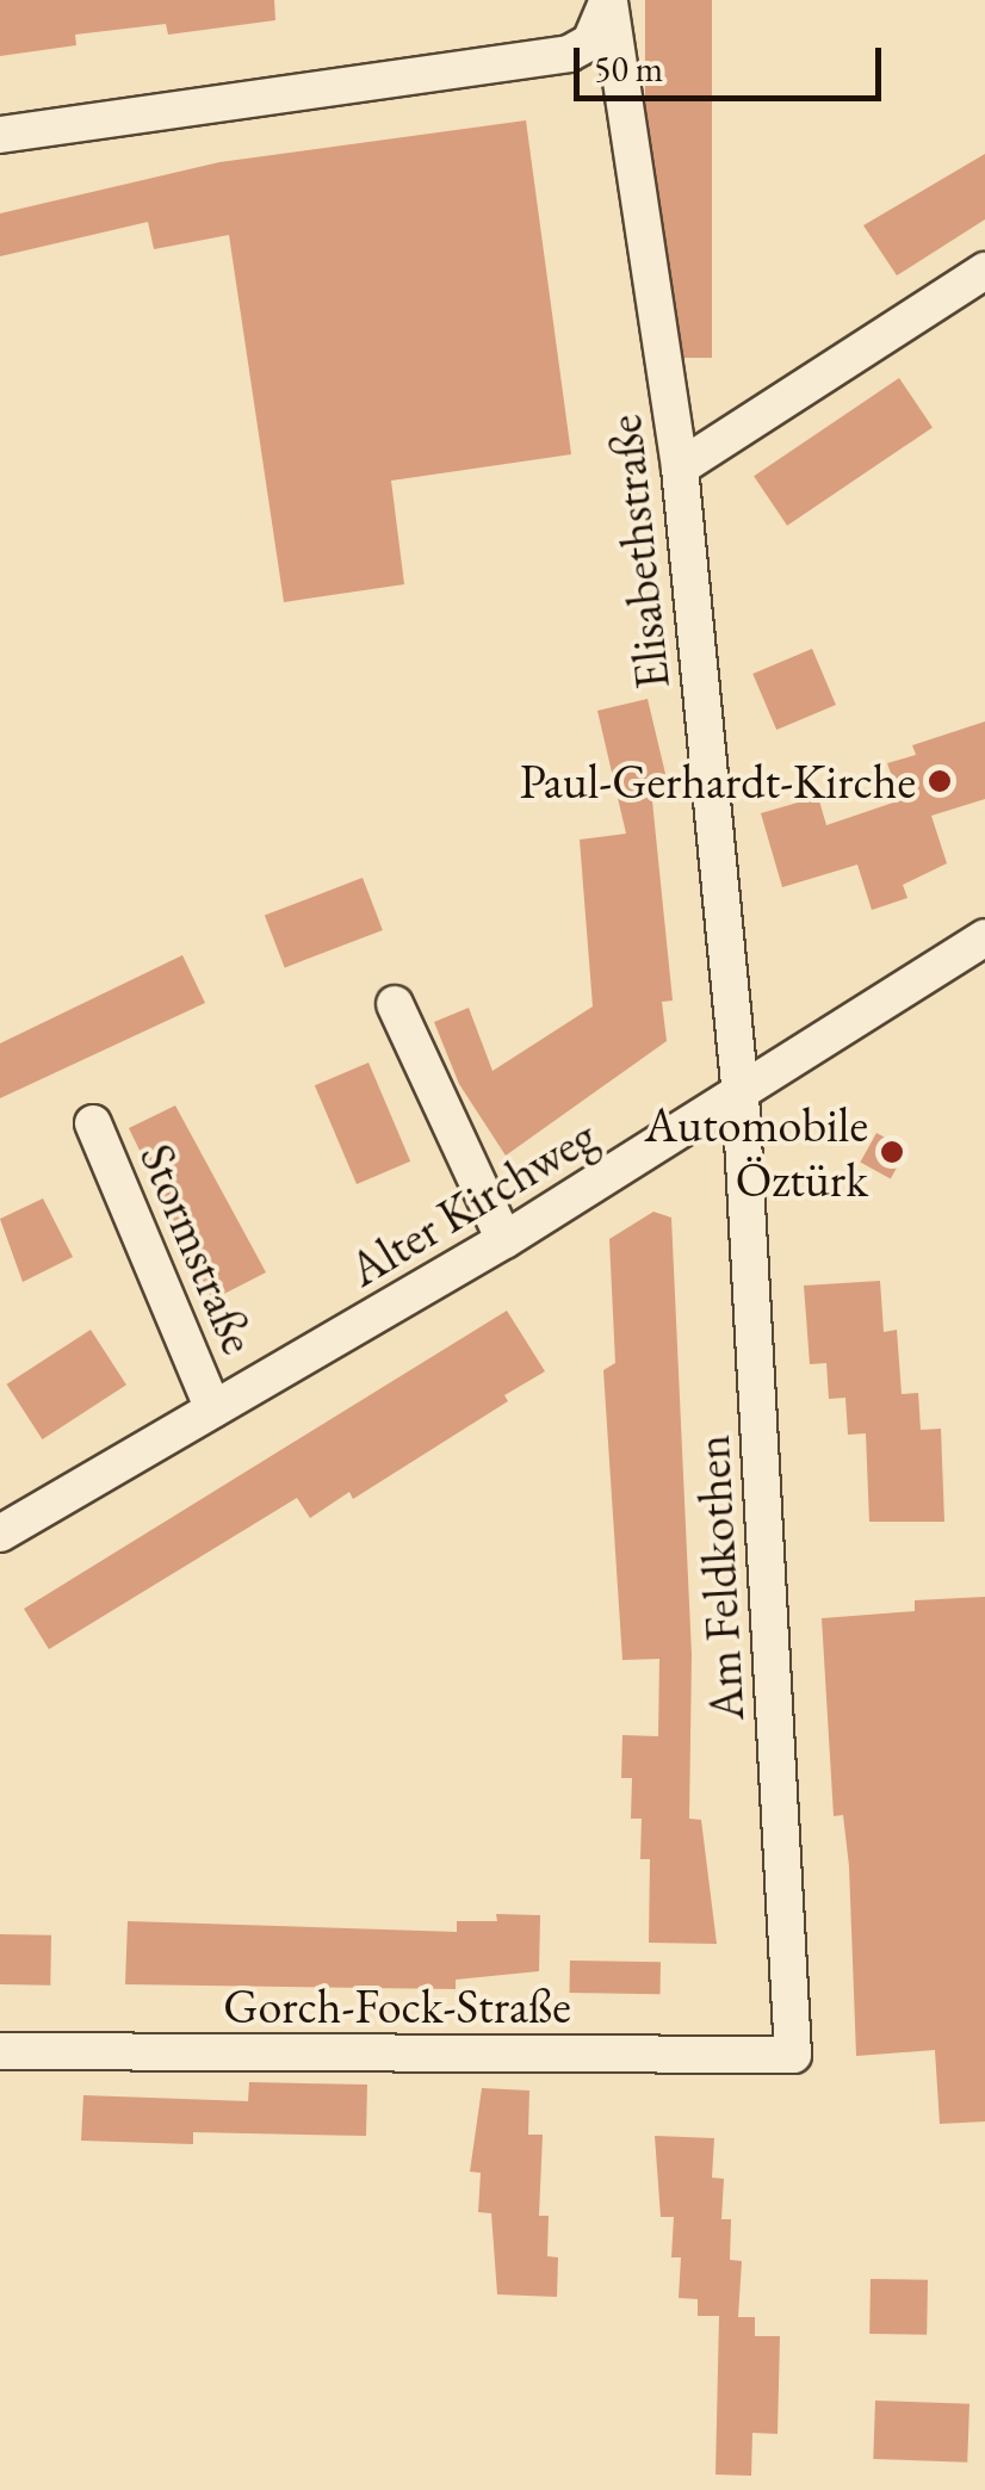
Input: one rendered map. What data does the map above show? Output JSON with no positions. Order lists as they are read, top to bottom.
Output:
{
  "streets": {
    "street": [
      "Elisabethstraße",
      "Alter Kirchweg",
      "Stormstraße",
      "Am Feldkothen",
      "Gorch-Fock-Straße"
    ]
  },
  "crossings": [
    ["Elisabethstraße", "Alter Kirchweg"],
    ["Elisabethstraße", "Am Feldkothen"],
    ["Alter Kirchweg", "Stormstraße"],
    ["Alter Kirchweg", "Am Feldkothen"],
    ["Am Feldkothen", "Gorch-Fock-Straße"]
  ],
  "places": ["Paul-Gerhardt-Kirche", "Automobile Öztürk"],
  "scale_bar": "50 m"
}
